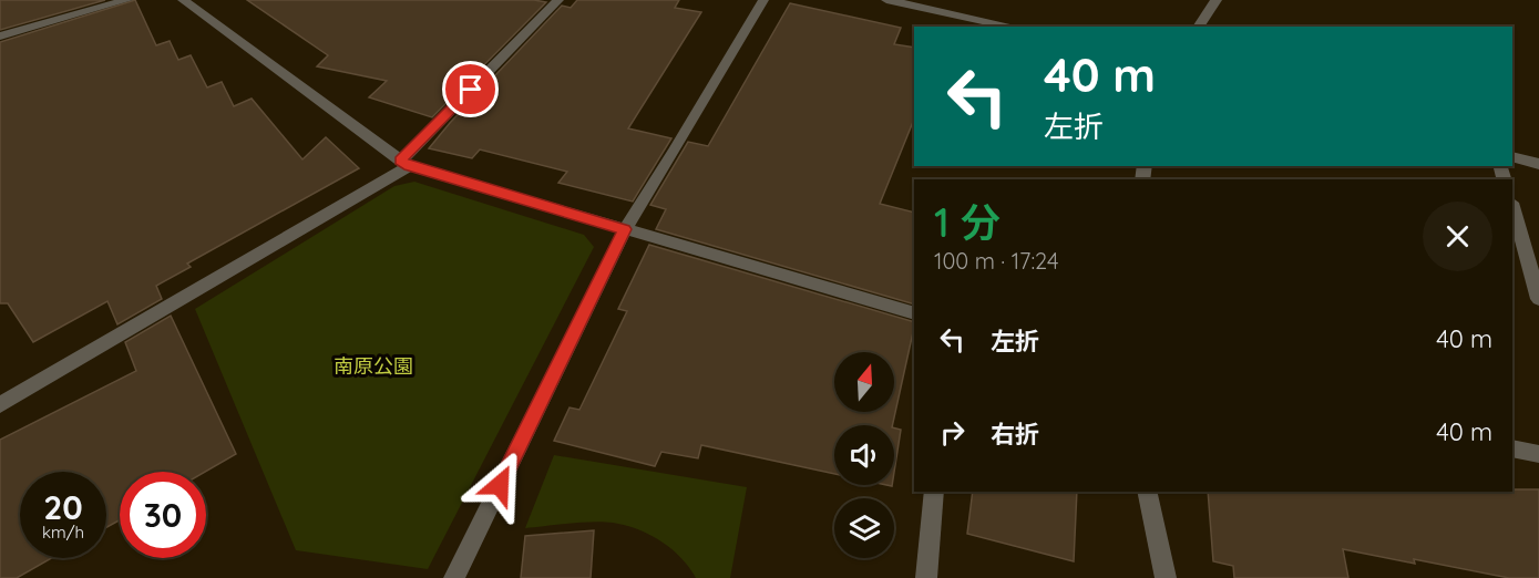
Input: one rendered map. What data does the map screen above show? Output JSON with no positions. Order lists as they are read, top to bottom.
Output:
{
  "parks": ["南原公園"],
  "north": "top",
  "page": {
    "turn": ["40 m", "左折"],
    "heading": ["1 分", "100 m · 17:24"],
    "list": [
      {
        "name": "左折",
        "value": "40 m"
      },
      {
        "name": "右折",
        "value": "40 m"
      }
    ],
    "speed": "20 km/h",
    "limit": "30"
  }
}
